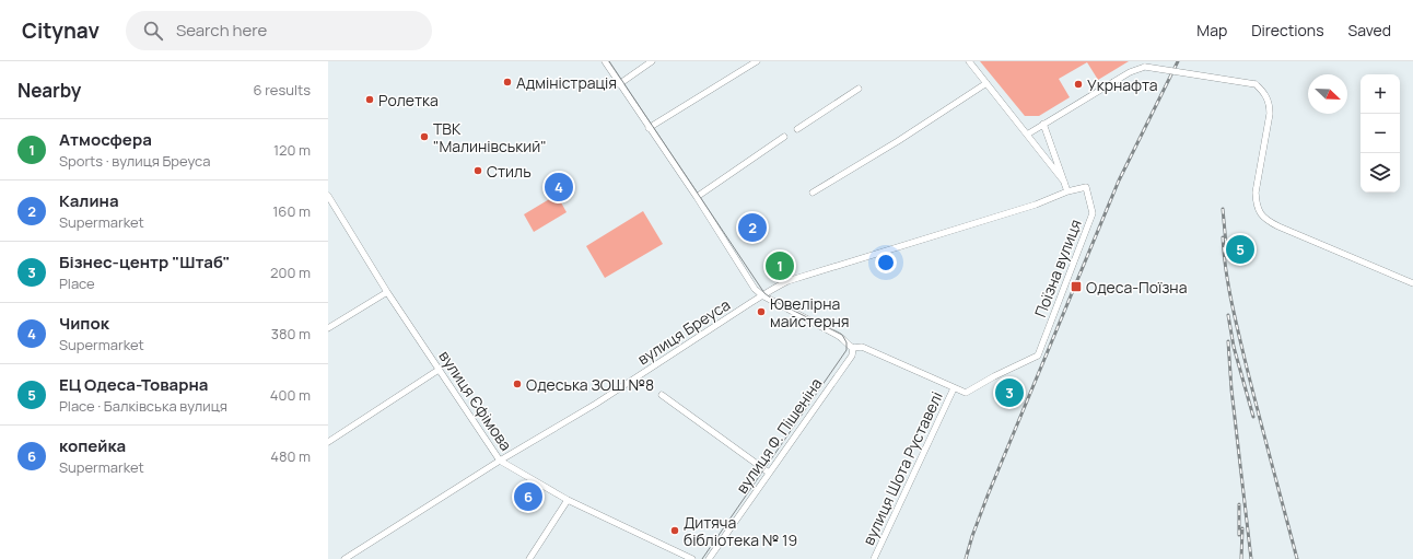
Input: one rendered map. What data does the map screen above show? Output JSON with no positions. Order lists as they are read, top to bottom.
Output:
{
  "streets": {
    "street": [
      "Поїзна вулиця",
      "вулиця Бреуса",
      "вулиця Єфімова",
      "вулиця Ф. Пішеніна",
      "вулиця Шота Руставелі"
    ]
  },
  "crossings": [
    ["Поїзна вулиця", "вулиця Бреуса"],
    ["Поїзна вулиця", "вулиця Шота Руставелі"],
    ["вулиця Бреуса", "вулиця Єфімова"]
  ],
  "places": {
    "other": [
      "Адміністрація",
      "Укрнафта",
      "Ролетка",
      "ТВК \"Малинівський\"",
      "Стиль",
      "Ювелірна майстерня",
      "Одеська ЗОШ №8",
      "Дитяча бібліотека № 19"
    ],
    "transit": ["Одеса-Поїзна"]
  },
  "north": "bottom right",
  "page": {
    "header": "Citynav",
    "search": "Search here",
    "nav": ["Map", "Directions", "Saved"],
    "heading": ["Nearby", "6 results"],
    "map_buttons": ["+", "−"],
    "list": [
      {
        "mark": "1",
        "name": "Атмосфера",
        "note": "Sports · вулиця Бреуса",
        "value": "120 m"
      },
      {
        "mark": "2",
        "name": "Калина",
        "note": "Supermarket",
        "value": "160 m"
      },
      {
        "mark": "3",
        "name": "Бізнес-центр \"Штаб\"",
        "note": "Place",
        "value": "200 m"
      },
      {
        "mark": "4",
        "name": "Чипок",
        "note": "Supermarket",
        "value": "380 m"
      },
      {
        "mark": "5",
        "name": "ЕЦ Одеса-Товарна",
        "note": "Place · Балківська вулиця",
        "value": "400 m"
      },
      {
        "mark": "6",
        "name": "копейка",
        "note": "Supermarket",
        "value": "480 m"
      }
    ],
    "pins": [
      "4",
      "2",
      "5",
      "1",
      "3",
      "6"
    ]
  }
}
